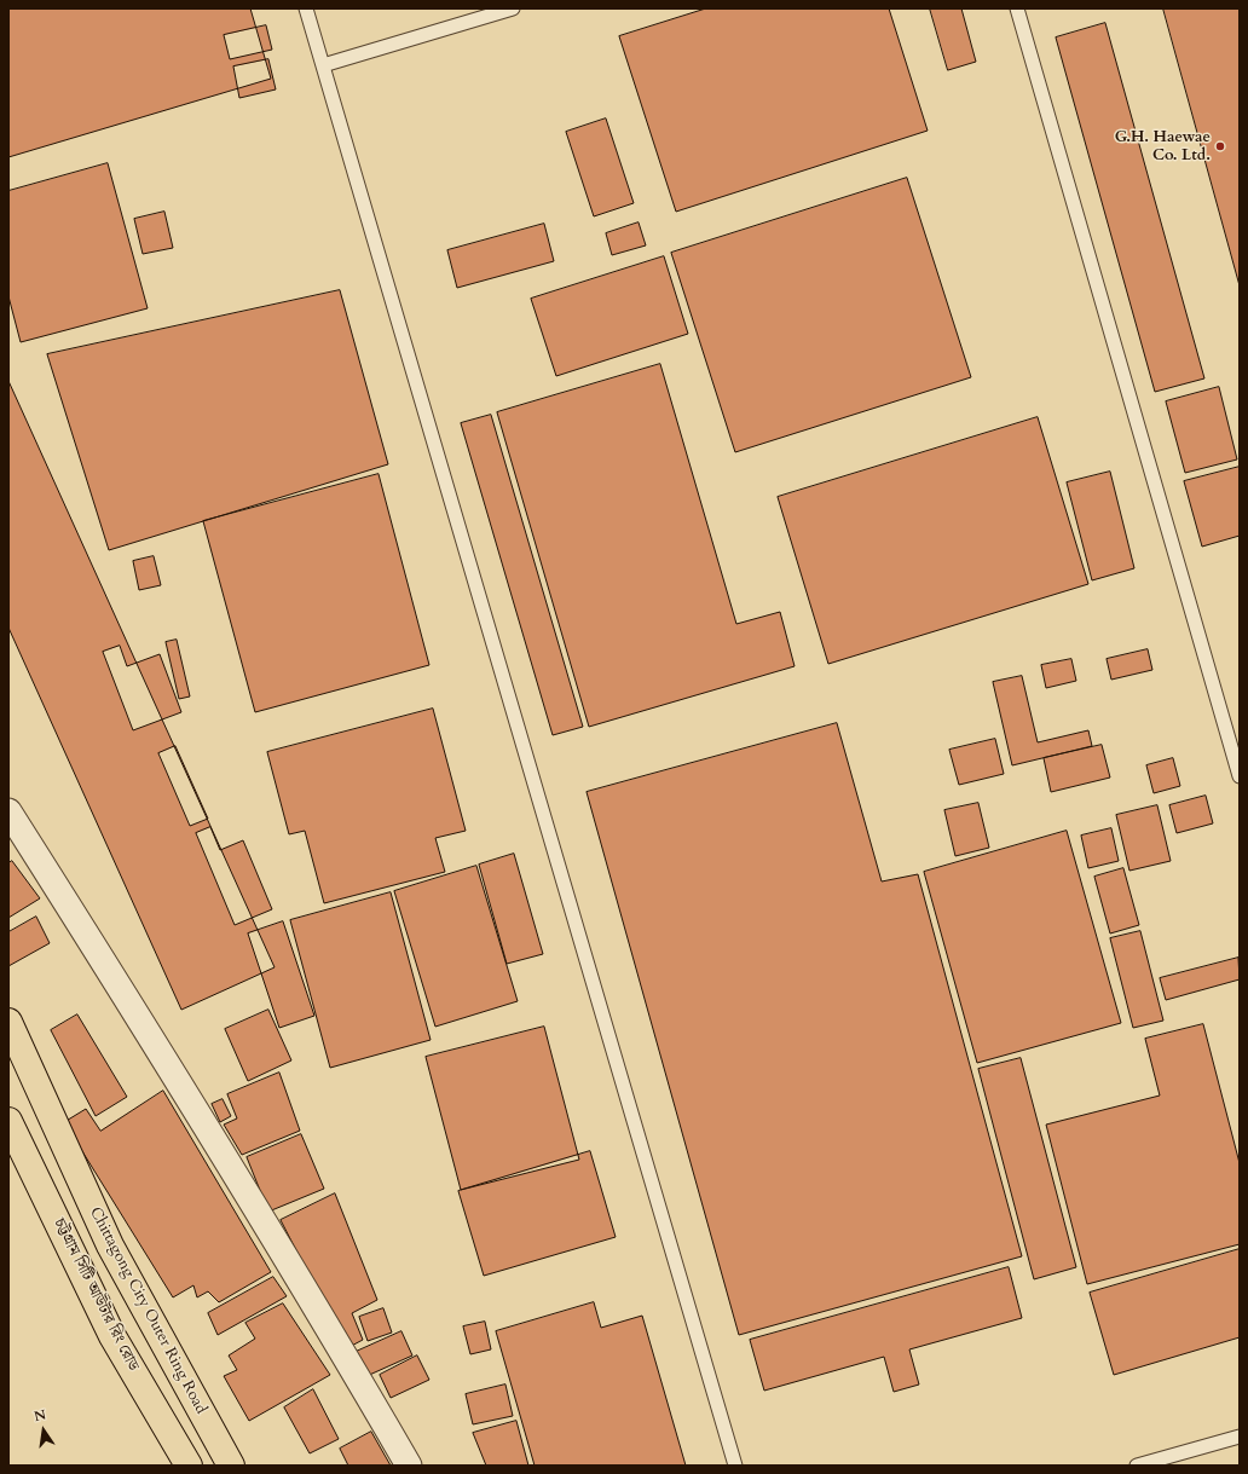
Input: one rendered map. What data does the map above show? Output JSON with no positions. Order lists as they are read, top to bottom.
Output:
{
  "streets": {
    "main road": ["চট্টগ্রাম সিটি আউটার রিং রোড", "Chittagong City Outer Ring Road"]
  },
  "places": ["G.H. Haewae Co. Ltd."],
  "north": "top"
}
